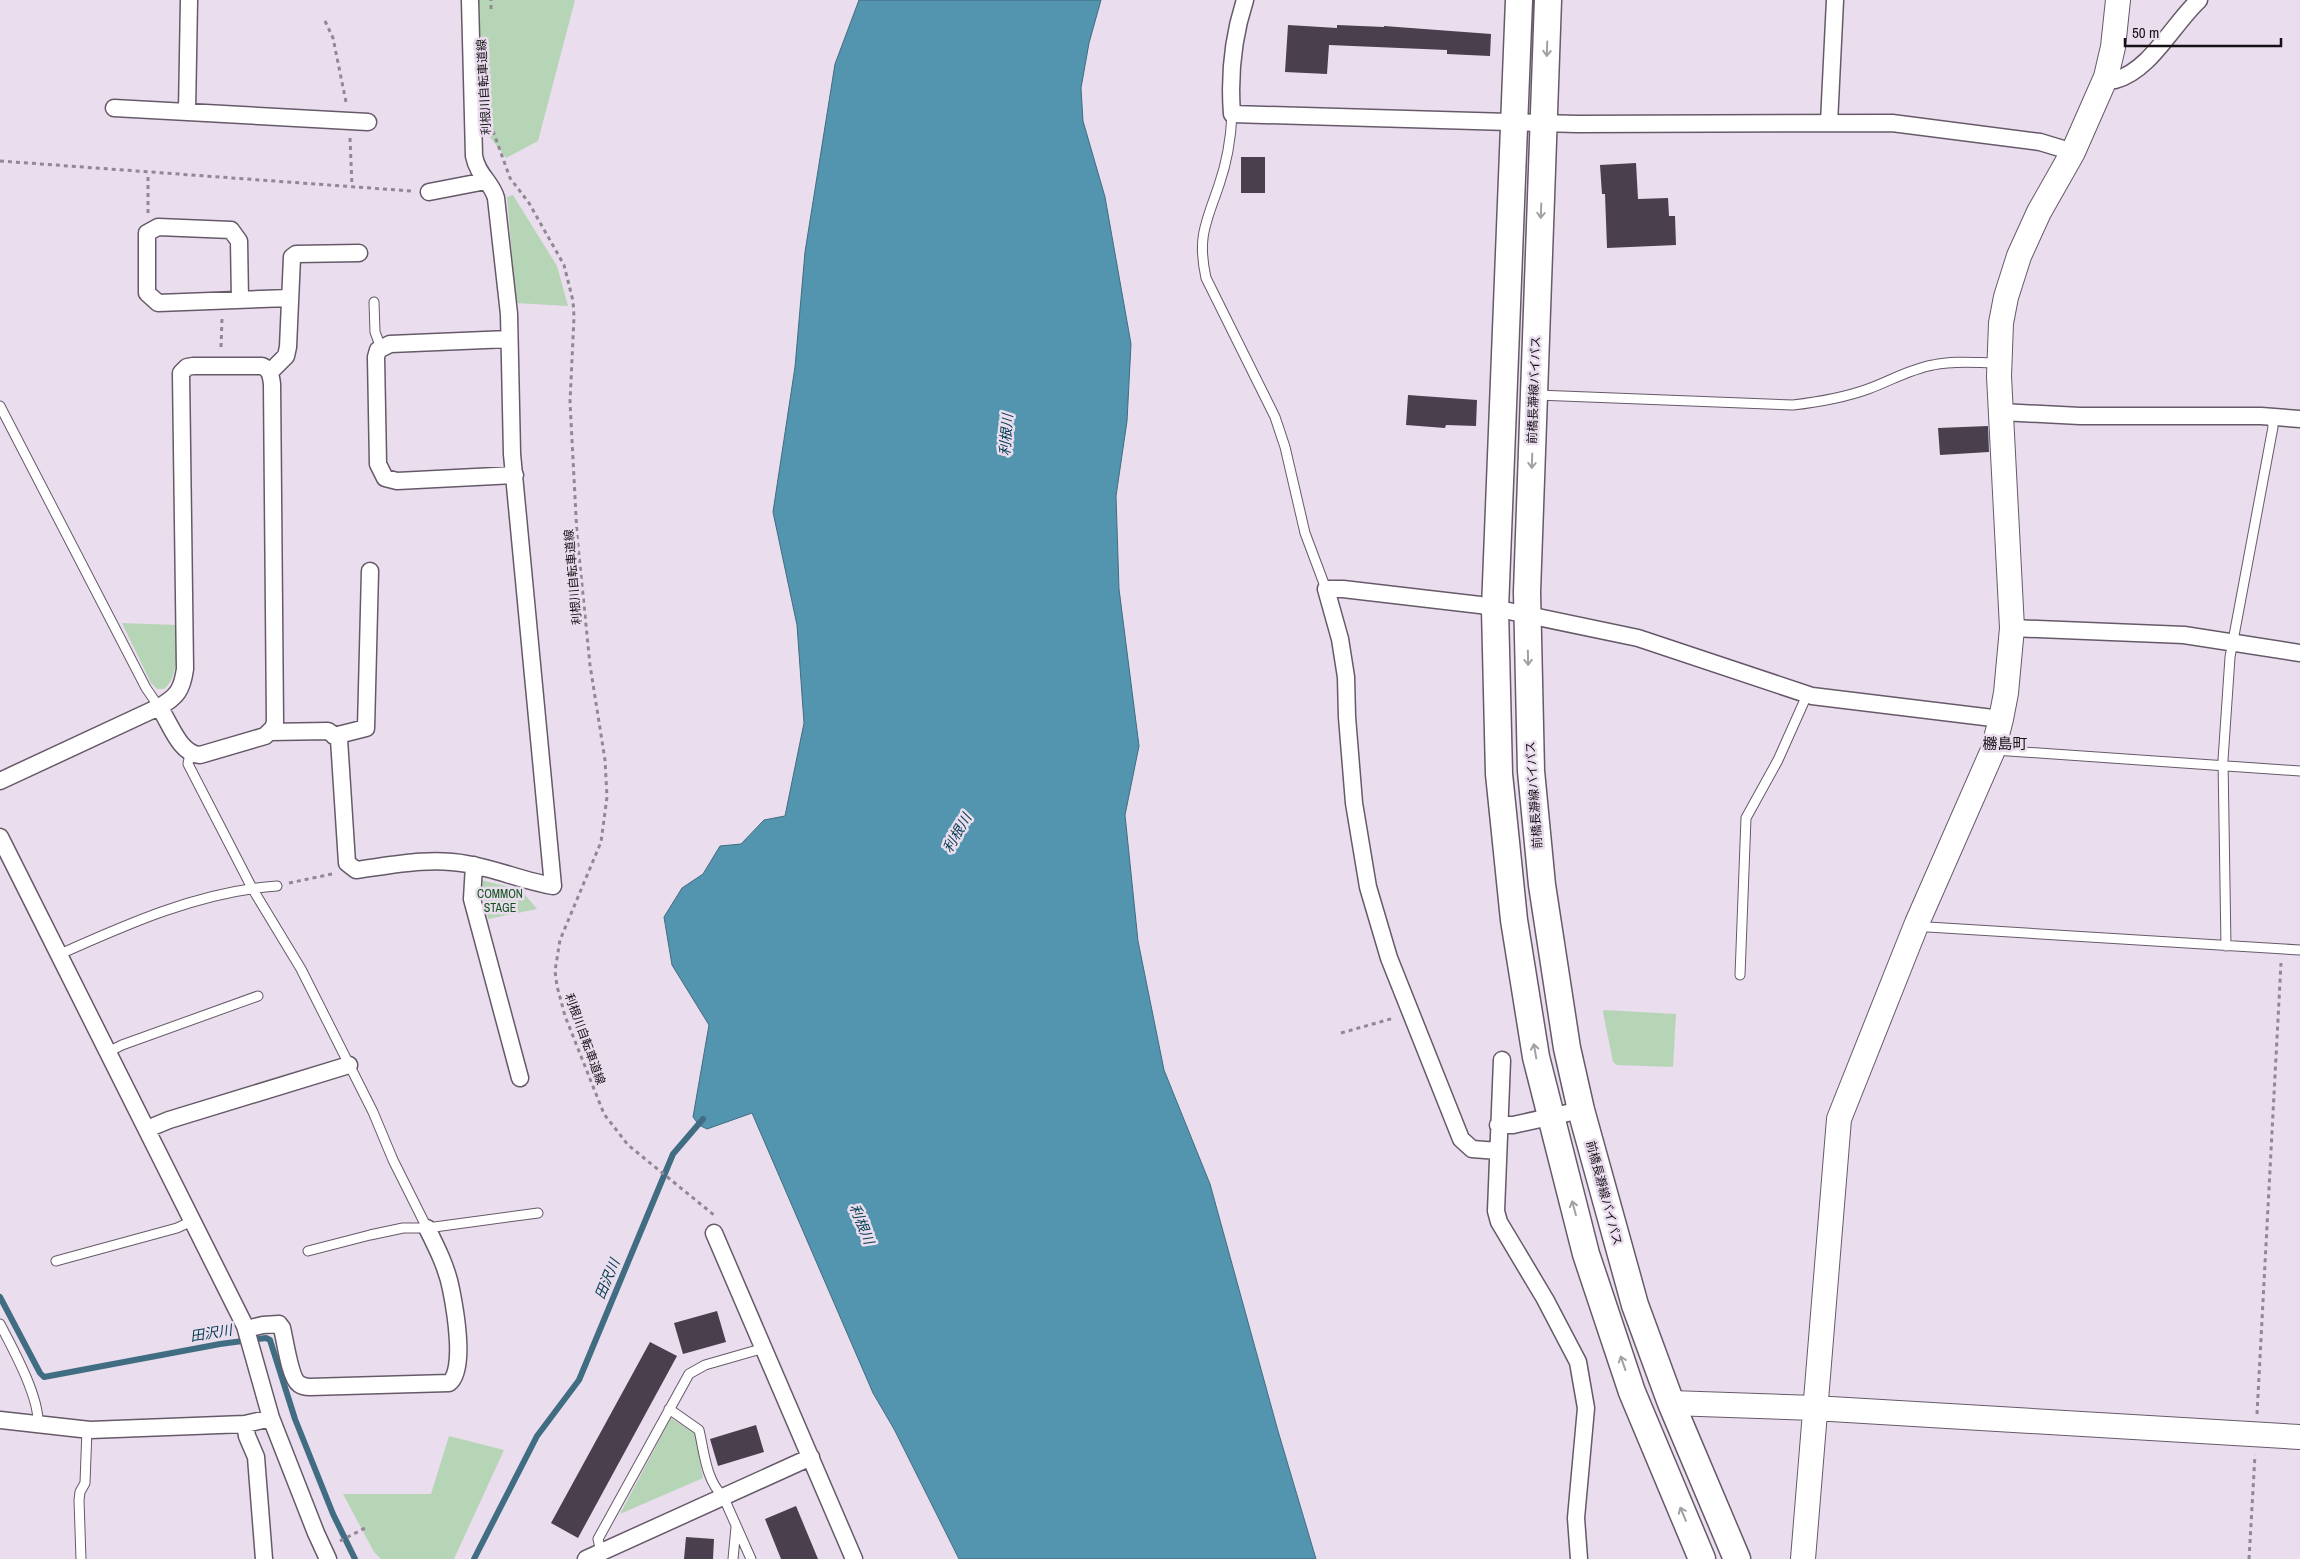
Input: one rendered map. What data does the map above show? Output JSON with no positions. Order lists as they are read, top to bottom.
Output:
{
  "streets": {
    "main road": ["前橋長瀞線バイパス"],
    "path": ["利根川自転車道線"]
  },
  "districts": ["橳島町"],
  "water": ["利根川", "田沢川"],
  "parks": ["COMMON STAGE"],
  "scale_bar": "50 m"
}
